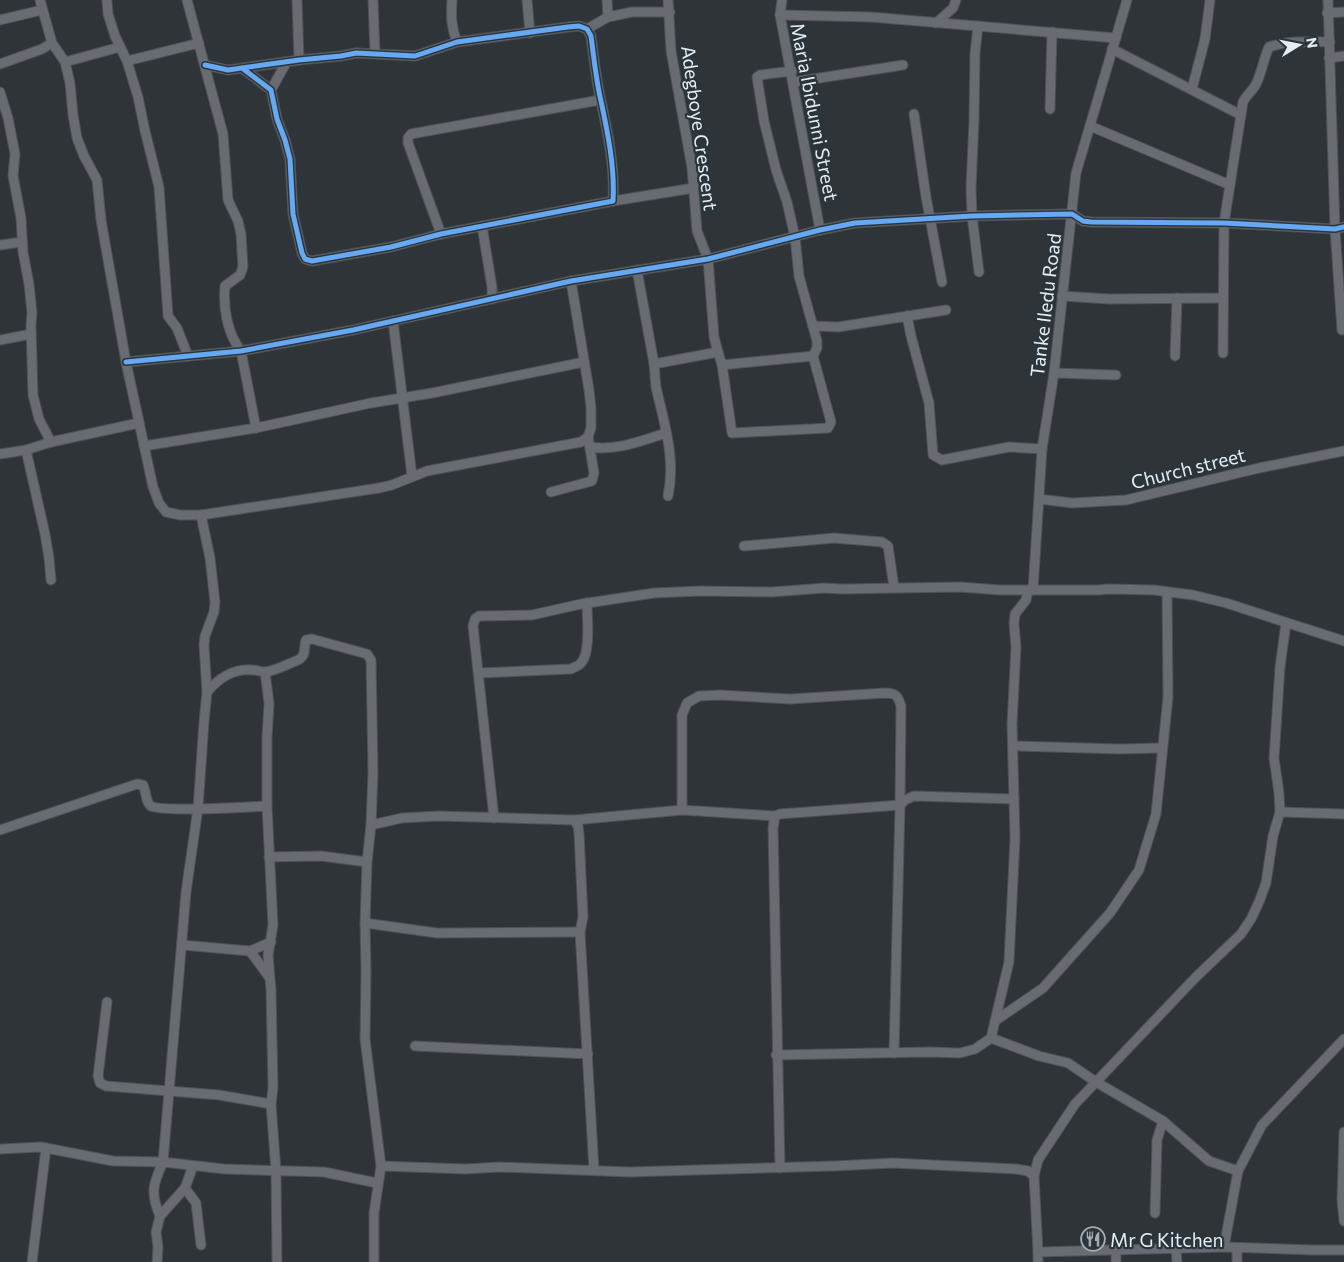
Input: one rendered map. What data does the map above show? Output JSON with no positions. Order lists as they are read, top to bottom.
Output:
{
  "streets": {
    "street": [
      "Maria Ibidunni Street",
      "Adegboye Crescent",
      "Tanke Iledu Road",
      "Church street"
    ]
  },
  "crossings": [
    ["Tanke Iledu Road", "Church street"]
  ],
  "places": {
    "restaurant": ["Mr G Kitchen"]
  },
  "north": "right"
}
